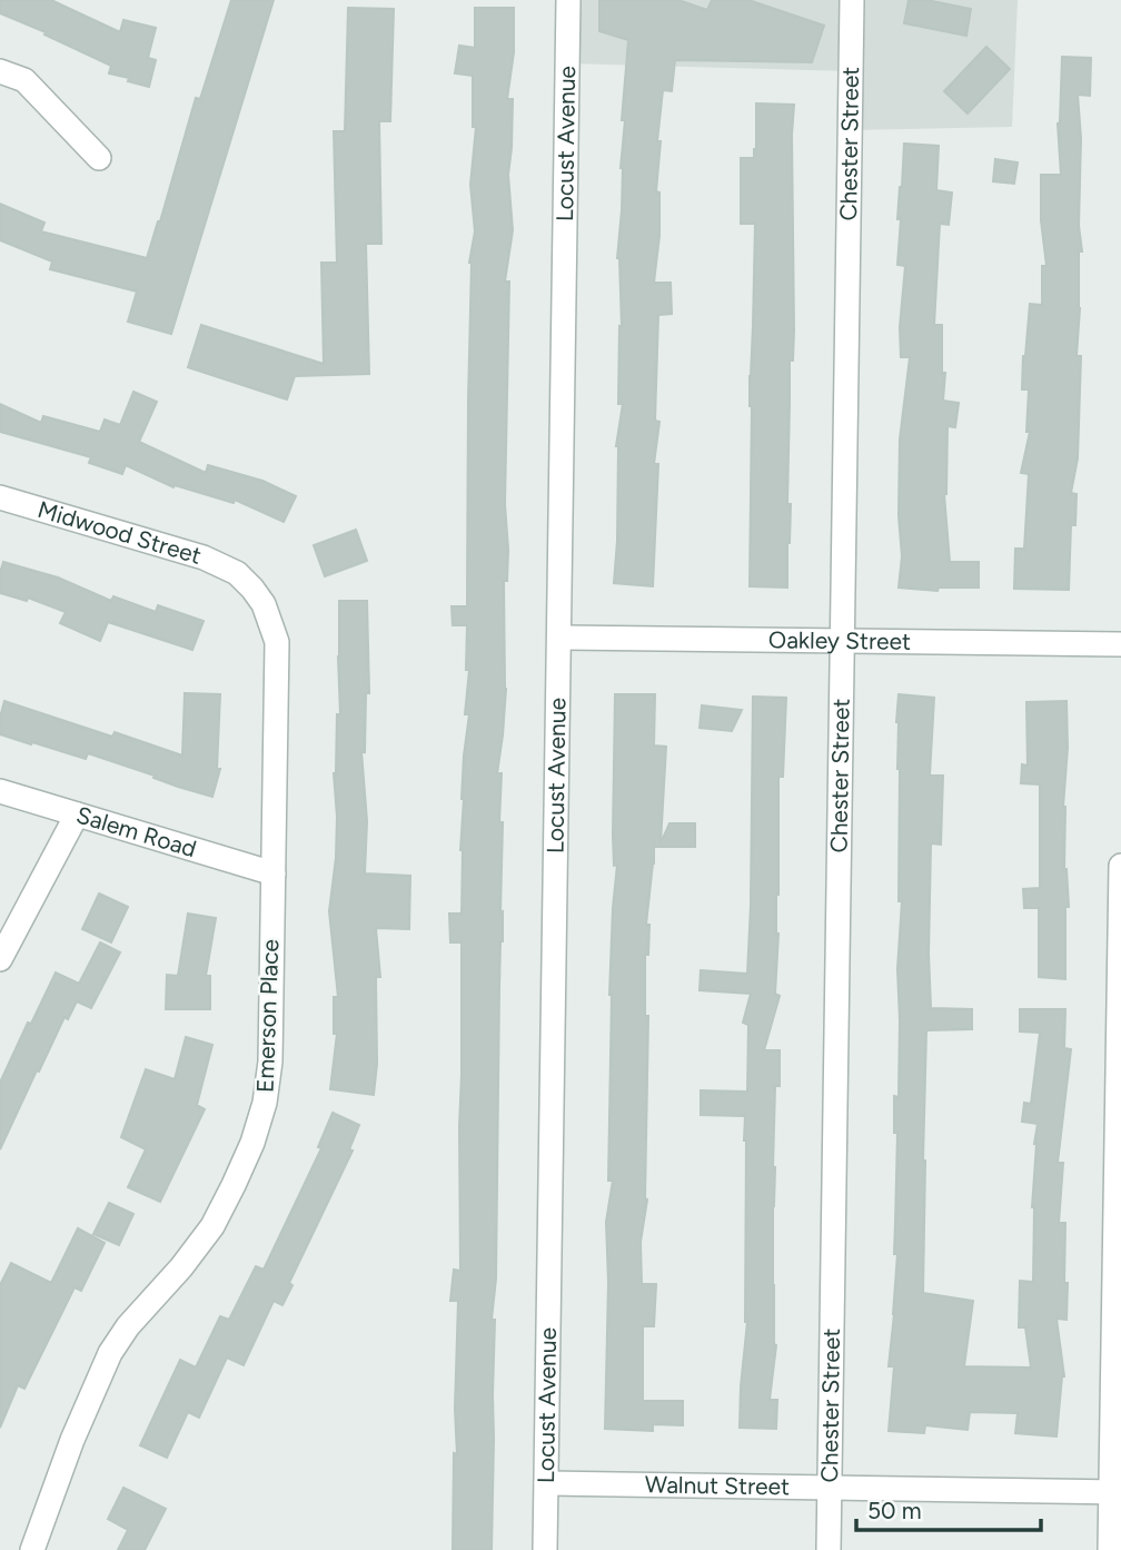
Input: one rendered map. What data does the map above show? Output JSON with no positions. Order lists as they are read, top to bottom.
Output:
{
  "streets": {
    "street": [
      "Locust Avenue",
      "Chester Street",
      "Midwood Street",
      "Oakley Street",
      "Salem Road",
      "Emerson Place",
      "Walnut Street"
    ]
  },
  "crossings": [
    ["Locust Avenue", "Oakley Street"],
    ["Locust Avenue", "Walnut Street"],
    ["Chester Street", "Oakley Street"],
    ["Chester Street", "Walnut Street"],
    ["Midwood Street", "Emerson Place"],
    ["Salem Road", "Emerson Place"]
  ],
  "scale_bar": "50 m"
}
